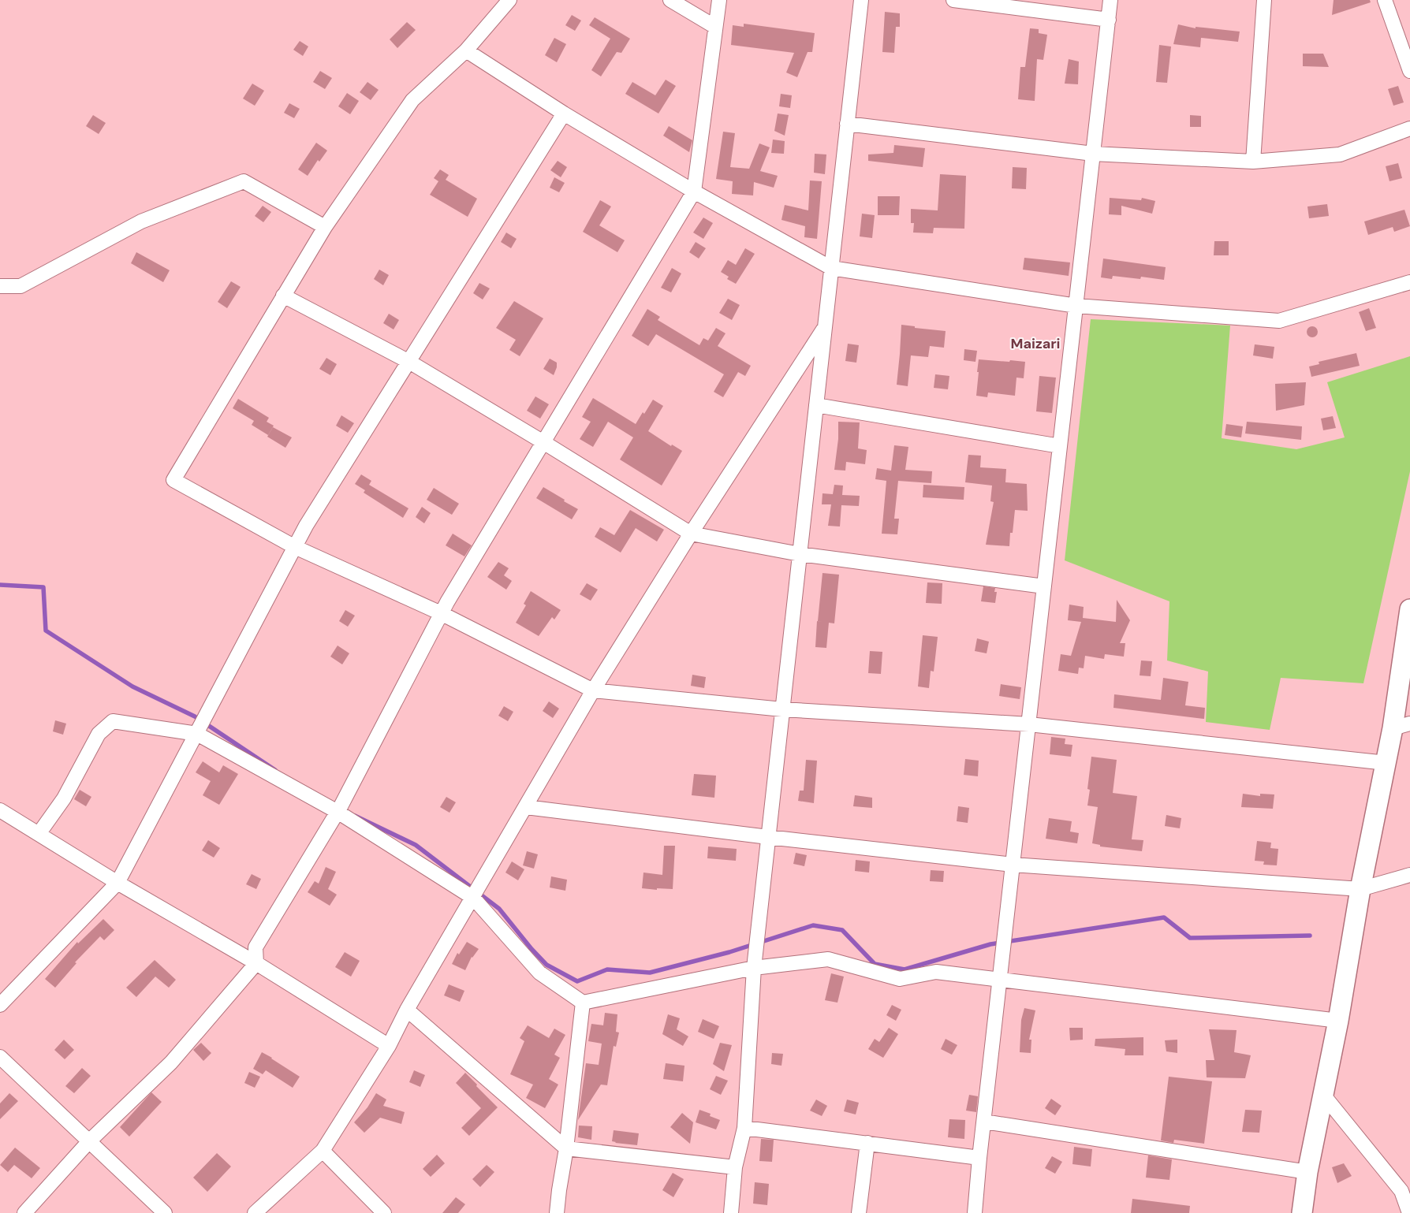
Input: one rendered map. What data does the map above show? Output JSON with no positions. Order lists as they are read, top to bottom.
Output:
{
  "districts": ["Maizari"]
}
